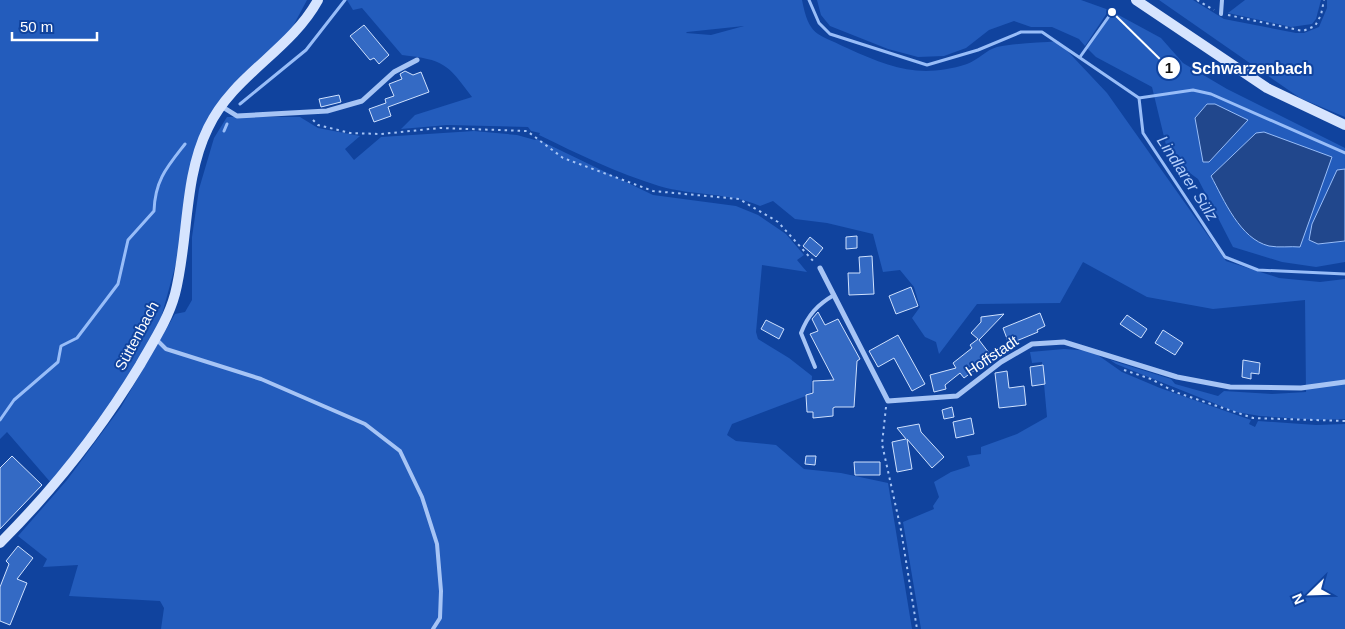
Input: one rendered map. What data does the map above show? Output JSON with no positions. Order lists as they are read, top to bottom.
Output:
{
  "streets": {
    "street": ["Süttenbach", "Hoffstadt"]
  },
  "water": ["Lindlarer Sülz"],
  "places": ["Schwarzenbach"],
  "scale_bar": "50 m",
  "north": "bottom left"
}
